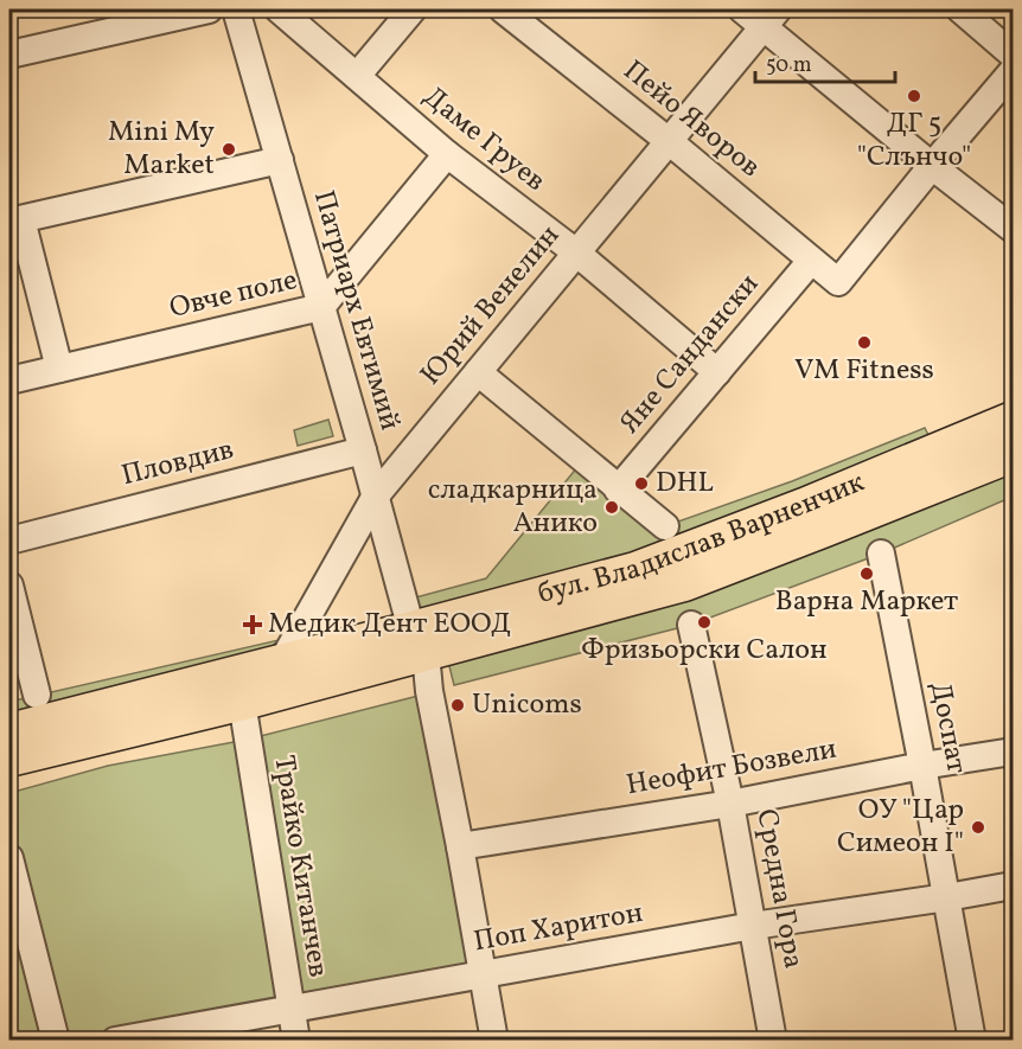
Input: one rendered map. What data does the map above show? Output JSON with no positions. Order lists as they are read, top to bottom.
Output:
{
  "streets": {
    "main road": ["бул. Владислав Варненчик"],
    "street": [
      "Пейо Яворов",
      "Даме Груев",
      "Овче поле",
      "Юрий Венелин",
      "Патриарх Евтимий",
      "Яне Сандански",
      "Пловдив",
      "Доспат",
      "Неофит Бозвели",
      "Трайко Китанчев",
      "Средна Гора",
      "Поп Харитон"
    ]
  },
  "crossings": [
    ["Пейо Яворов", "Юрий Венелин"],
    ["Пейо Яворов", "Яне Сандански"],
    ["Даме Груев", "Овче поле"],
    ["Даме Груев", "Юрий Венелин"],
    ["Даме Груев", "Яне Сандански"],
    ["Овче поле", "Патриарх Евтимий"],
    ["Юрий Венелин", "Патриарх Евтимий"],
    ["Юрий Венелин", "бул. Владислав Варненчик"],
    ["Патриарх Евтимий", "Пловдив"],
    ["Патриарх Евтимий", "бул. Владислав Варненчик"],
    ["Патриарх Евтимий", "Неофит Бозвели"],
    ["Патриарх Евтимий", "Поп Харитон"],
    ["бул. Владислав Варненчик", "Трайко Китанчев"],
    ["Доспат", "Неофит Бозвели"],
    ["Доспат", "Поп Харитон"],
    ["Неофит Бозвели", "Средна Гора"],
    ["Трайко Китанчев", "Поп Харитон"],
    ["Средна Гора", "Поп Харитон"]
  ],
  "places": {
    "other": [
      "ДГ 5 \"Слънчо\"",
      "Mini My Market",
      "VM Fitness",
      "DHL",
      "сладкарница Анико",
      "Варна Маркет",
      "Фризьорски Салон",
      "Unicoms",
      "ОУ \"Цар Симеон I\""
    ],
    "health": ["Медик Дент ЕООД"]
  },
  "scale_bar": "50 m"
}
